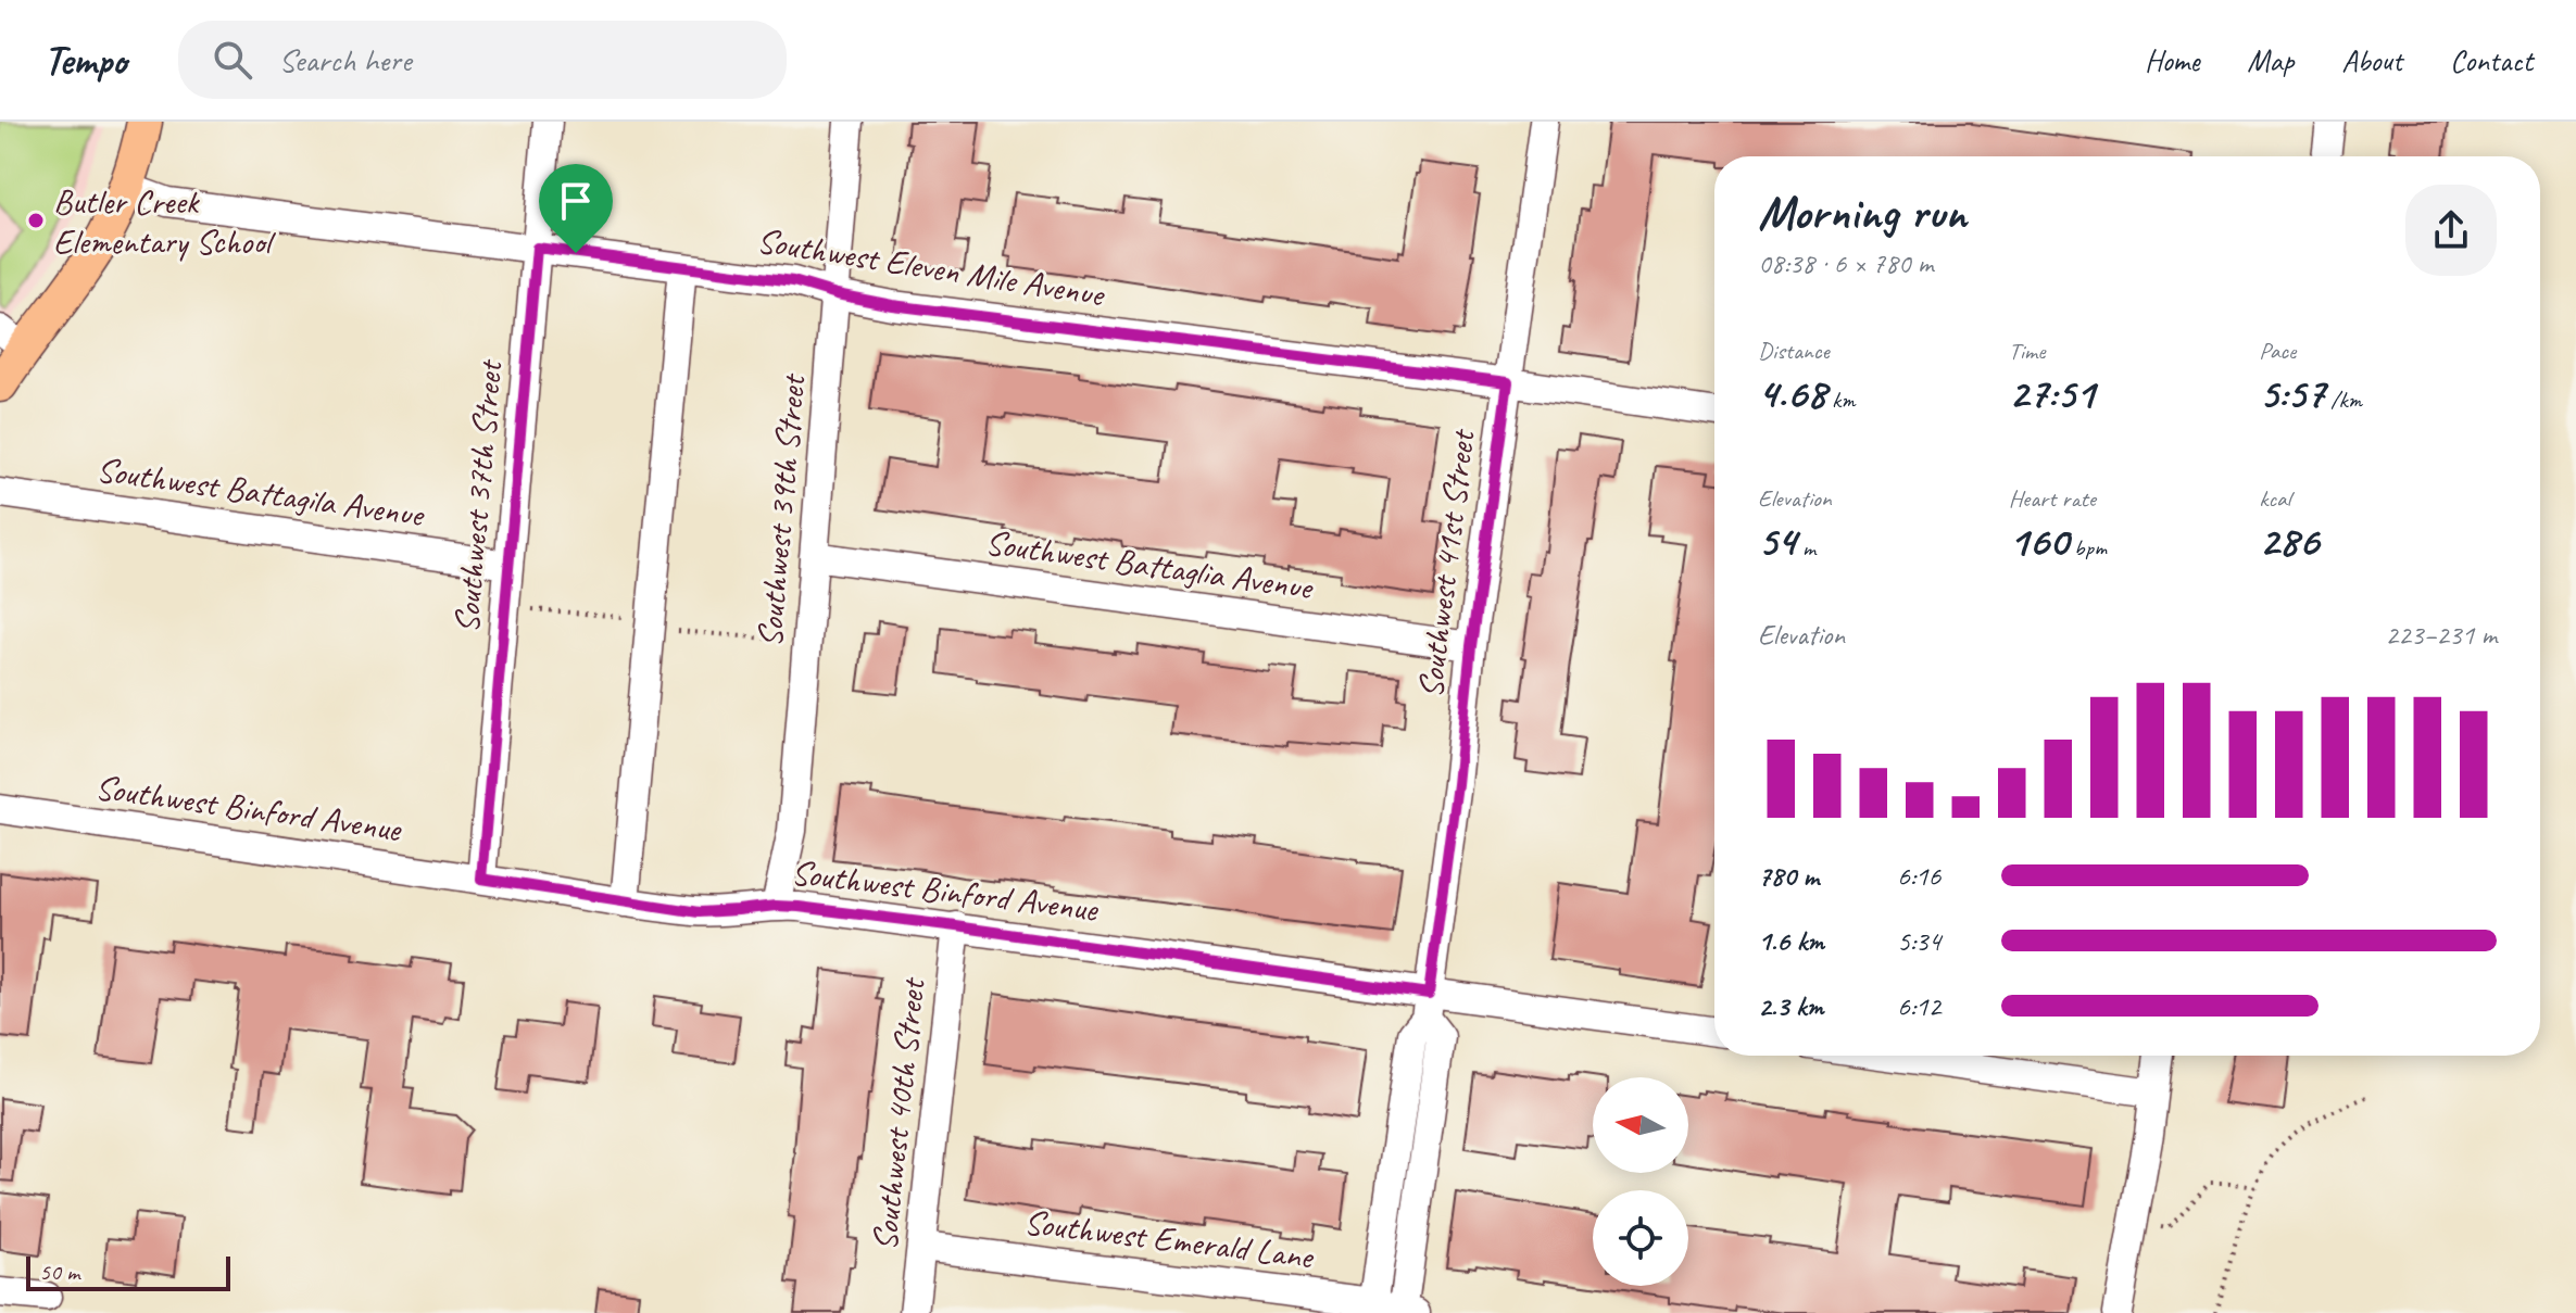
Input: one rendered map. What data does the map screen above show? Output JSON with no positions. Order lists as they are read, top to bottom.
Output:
{
  "streets": {
    "street": [
      "Southwest Eleven Mile Avenue",
      "Southwest Battagila Avenue",
      "Southwest 37th Street",
      "Southwest 39th Street",
      "Southwest Battaglia Avenue",
      "Southwest 41st Street",
      "Southwest Binford Avenue",
      "Southwest 40th Street",
      "Southwest Emerald Lane"
    ]
  },
  "crossings": [
    ["Southwest Eleven Mile Avenue", "Southwest 37th Street"],
    ["Southwest Eleven Mile Avenue", "Southwest 39th Street"],
    ["Southwest Eleven Mile Avenue", "Southwest 41st Street"],
    ["Southwest Battagila Avenue", "Southwest 37th Street"],
    ["Southwest 37th Street", "Southwest Binford Avenue"],
    ["Southwest 39th Street", "Southwest Battaglia Avenue"],
    ["Southwest 39th Street", "Southwest Binford Avenue"],
    ["Southwest Battaglia Avenue", "Southwest 41st Street"],
    ["Southwest 41st Street", "Southwest Binford Avenue"],
    ["Southwest 41st Street", "Southwest Emerald Lane"],
    ["Southwest Binford Avenue", "Southwest 40th Street"],
    ["Southwest 40th Street", "Southwest Emerald Lane"]
  ],
  "places": ["Butler Creek Elementary School"],
  "scale_bar": "50 m",
  "north": "left",
  "page": {
    "header": "Tempo",
    "search": "Search here",
    "nav": [
      "Home",
      "Map",
      "About",
      "Contact"
    ],
    "heading": ["Morning run", "08:38 · 6 × 780 m"],
    "stats": [
      ["Distance", "4.68 km"],
      ["Time", "27:51"],
      ["Pace", "5:57 /km"],
      ["Elevation", "54 m"],
      ["Heart rate", "160 bpm"],
      ["kcal", "286"]
    ],
    "chart": ["Elevation", "223–231 m"],
    "list": [
      {
        "name": "780 m",
        "note": "6:16"
      },
      {
        "name": "1.6 km",
        "note": "5:34"
      },
      {
        "name": "2.3 km",
        "note": "6:12"
      }
    ],
    "scale": "50 m"
  }
}
